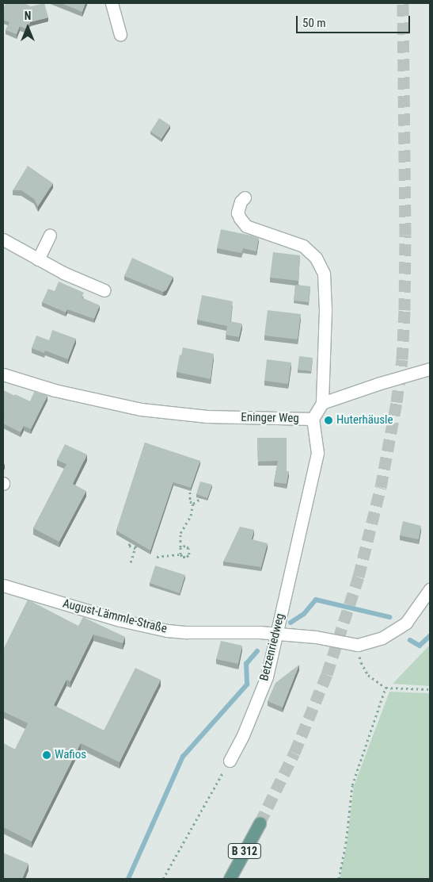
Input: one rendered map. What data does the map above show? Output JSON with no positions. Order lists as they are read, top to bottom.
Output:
{
  "streets": {
    "main road": ["B 312"],
    "street": ["Eninger Weg", "August-Lämmle-Straße", "Betzenriedweg"]
  },
  "crossings": [
    ["Eninger Weg", "Betzenriedweg"],
    ["August-Lämmle-Straße", "Betzenriedweg"]
  ],
  "places": ["Huterhäusle", "Wafios"],
  "scale_bar": "50 m",
  "north": "top"
}
